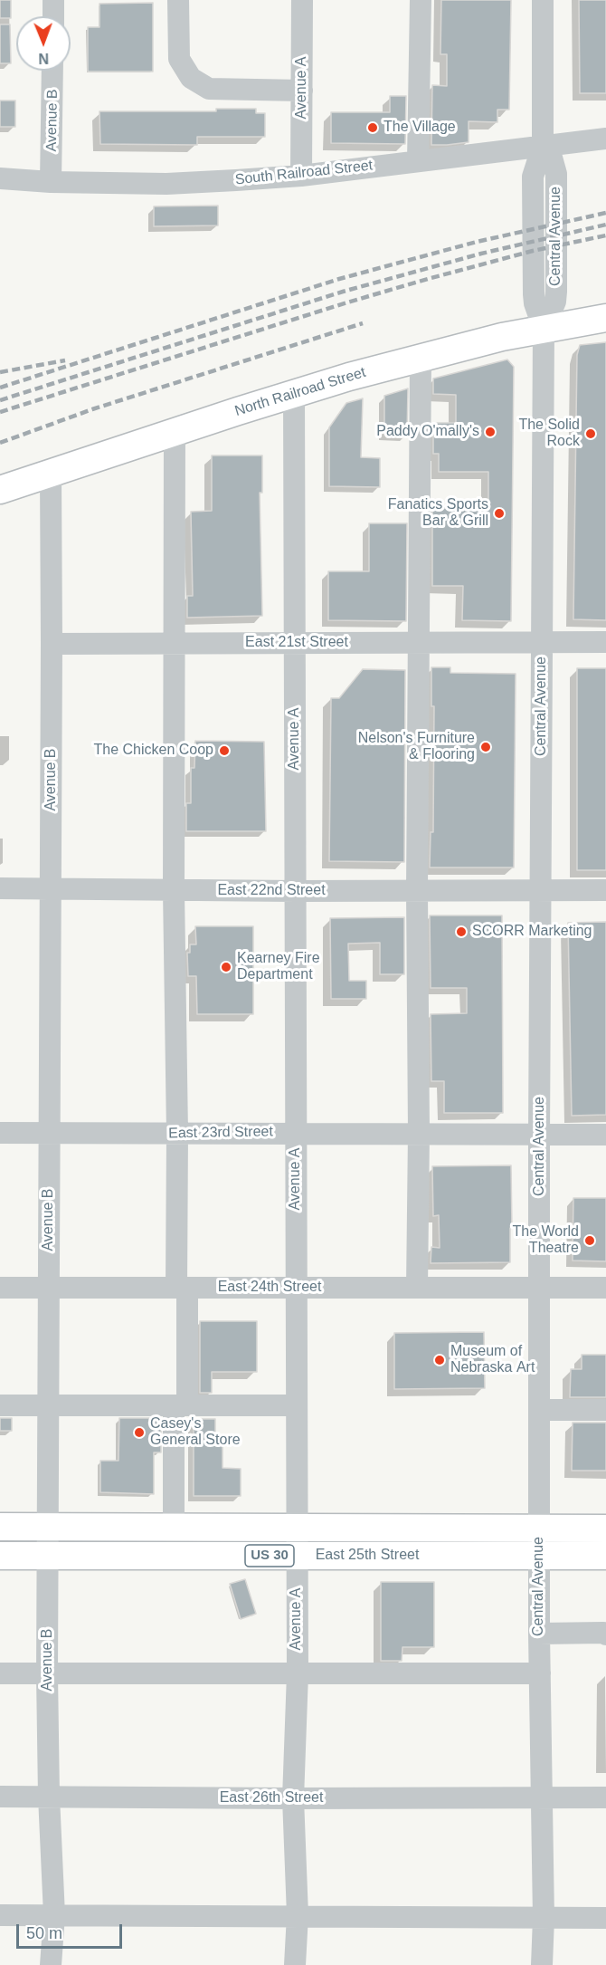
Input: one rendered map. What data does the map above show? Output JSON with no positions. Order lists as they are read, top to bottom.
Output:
{
  "streets": {
    "main road": ["North Railroad Street", "US 30", "East 25th Street"],
    "street": [
      "Avenue A",
      "Avenue B",
      "South Railroad Street",
      "Central Avenue",
      "East 21st Street",
      "East 22nd Street",
      "East 23rd Street",
      "East 24th Street",
      "East 26th Street"
    ]
  },
  "crossings": [
    ["Avenue A", "South Railroad Street"],
    ["Avenue A", "North Railroad Street"],
    ["Avenue A", "East 21st Street"],
    ["Avenue A", "East 22nd Street"],
    ["Avenue A", "East 23rd Street"],
    ["Avenue A", "East 24th Street"],
    ["Avenue A", "East 25th Street"],
    ["Avenue A", "East 26th Street"],
    ["Avenue B", "South Railroad Street"],
    ["Avenue B", "North Railroad Street"],
    ["Avenue B", "East 21st Street"],
    ["Avenue B", "East 22nd Street"],
    ["Avenue B", "East 23rd Street"],
    ["Avenue B", "East 24th Street"],
    ["Avenue B", "East 25th Street"],
    ["Avenue B", "East 26th Street"],
    ["South Railroad Street", "Central Avenue"],
    ["Central Avenue", "North Railroad Street"],
    ["Central Avenue", "East 21st Street"],
    ["Central Avenue", "East 22nd Street"],
    ["Central Avenue", "East 23rd Street"],
    ["Central Avenue", "East 24th Street"],
    ["Central Avenue", "US 30"],
    ["Central Avenue", "East 25th Street"],
    ["Central Avenue", "East 26th Street"],
    ["US 30", "East 25th Street"]
  ],
  "places": [
    "The Village",
    "Paddy O'mally's",
    "The Solid Rock",
    "Fanatics Sports Bar & Grill",
    "Nelson's Furniture & Flooring",
    "The Chicken Coop",
    "SCORR Marketing",
    "Kearney Fire Department",
    "The World Theatre",
    "Museum of Nebraska Art",
    "Casey's General Store"
  ],
  "scale_bar": "50 m",
  "north": "bottom"
}
